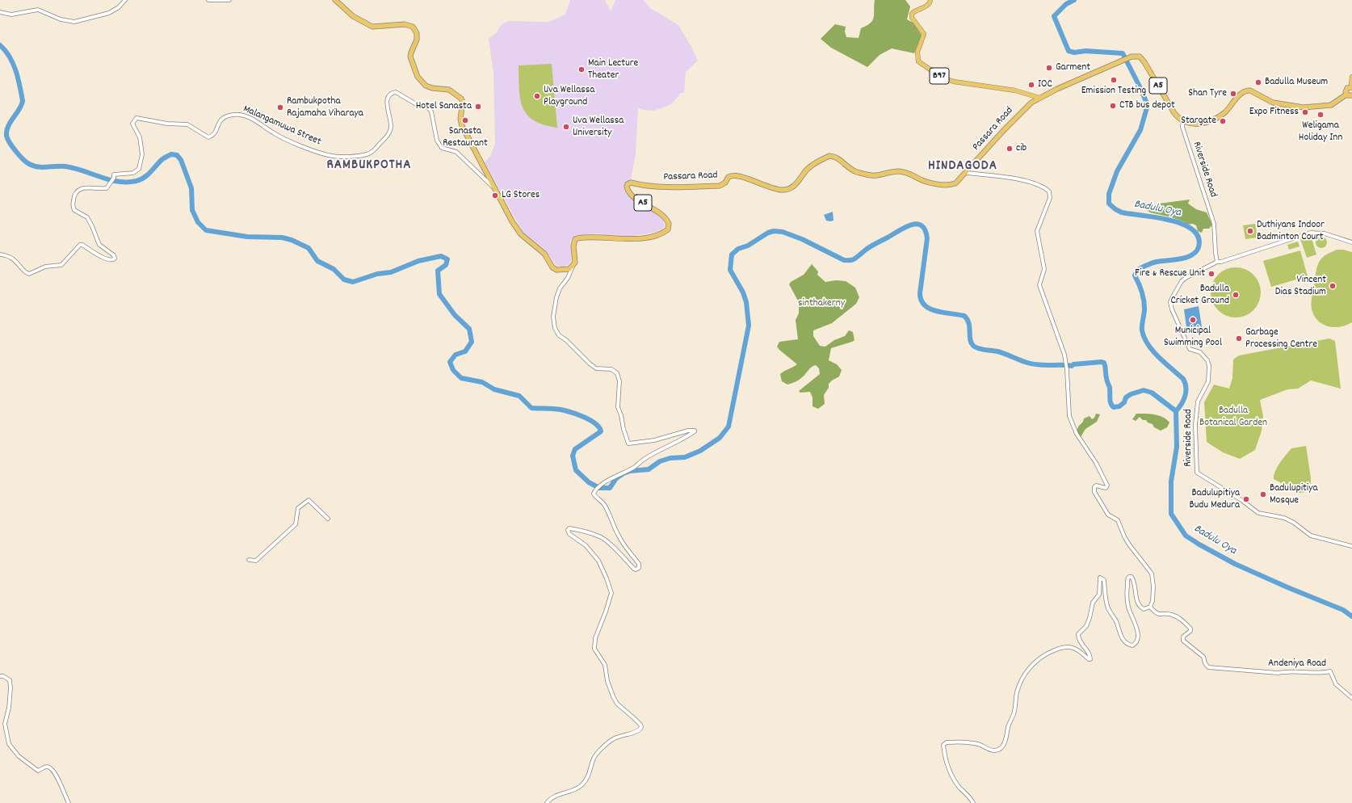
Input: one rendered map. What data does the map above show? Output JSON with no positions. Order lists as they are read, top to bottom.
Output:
{
  "streets": {
    "highway": ["A5", "Passara Road"],
    "main road": ["B97"],
    "street": ["Malangamuwa Street", "Riverside Road", "Andeniya Road"]
  },
  "crossings": [
    ["B97", "Passara Road"],
    ["Passara Road", "Riverside Road"]
  ],
  "districts": ["RAMBUKPOTHA", "HINDAGODA"],
  "water": ["Badulu Oya"],
  "parks": ["sinthakerny", "Badulla Botanical Garden"],
  "places": [
    "Garment",
    "Main Lecture Theater",
    "Emission Testing",
    "Badulla Museum",
    "IOC",
    "Shan Tyre",
    "Uva Wellassa Playground",
    "CTB bus depot",
    "Hotel Sanasta",
    "Rambukpotha Rajamaha Viharaya",
    "Expo Fitness",
    "Weligama Holiday Inn",
    "Sanasta Restaurant",
    "Stargate",
    "Uva Wellassa University",
    "cib",
    "LG Stores",
    "Duthiyans Indoor Badminton Court",
    "Fire & Rescue Unit",
    "Vincent Dias Stadium",
    "Badulla Cricket Ground",
    "Municipal Swimming Pool",
    "Garbage Processing Centre",
    "Badulupitiya Mosque",
    "Badulupitiya Budu Medura"
  ]
}
